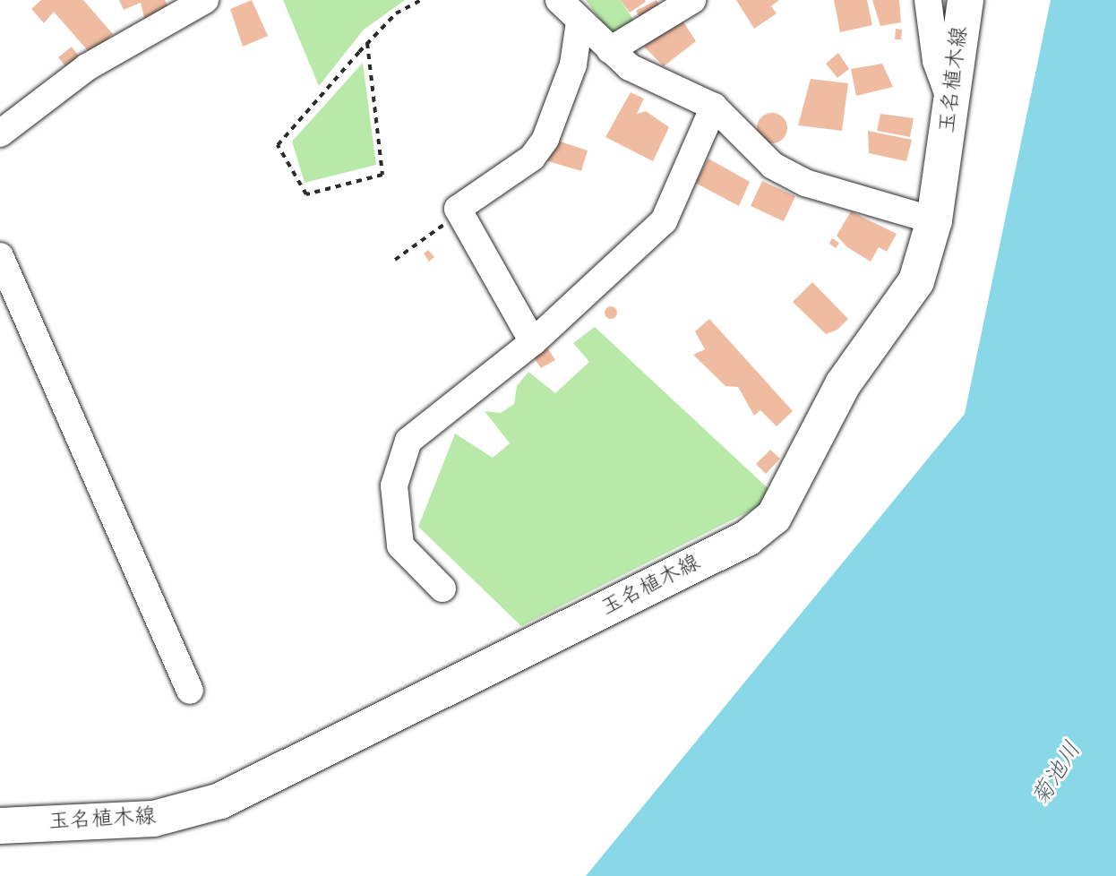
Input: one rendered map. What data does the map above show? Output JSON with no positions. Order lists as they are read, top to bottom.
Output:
{
  "streets": {
    "main road": ["玉名植木線"]
  },
  "water": ["菊池川"]
}
